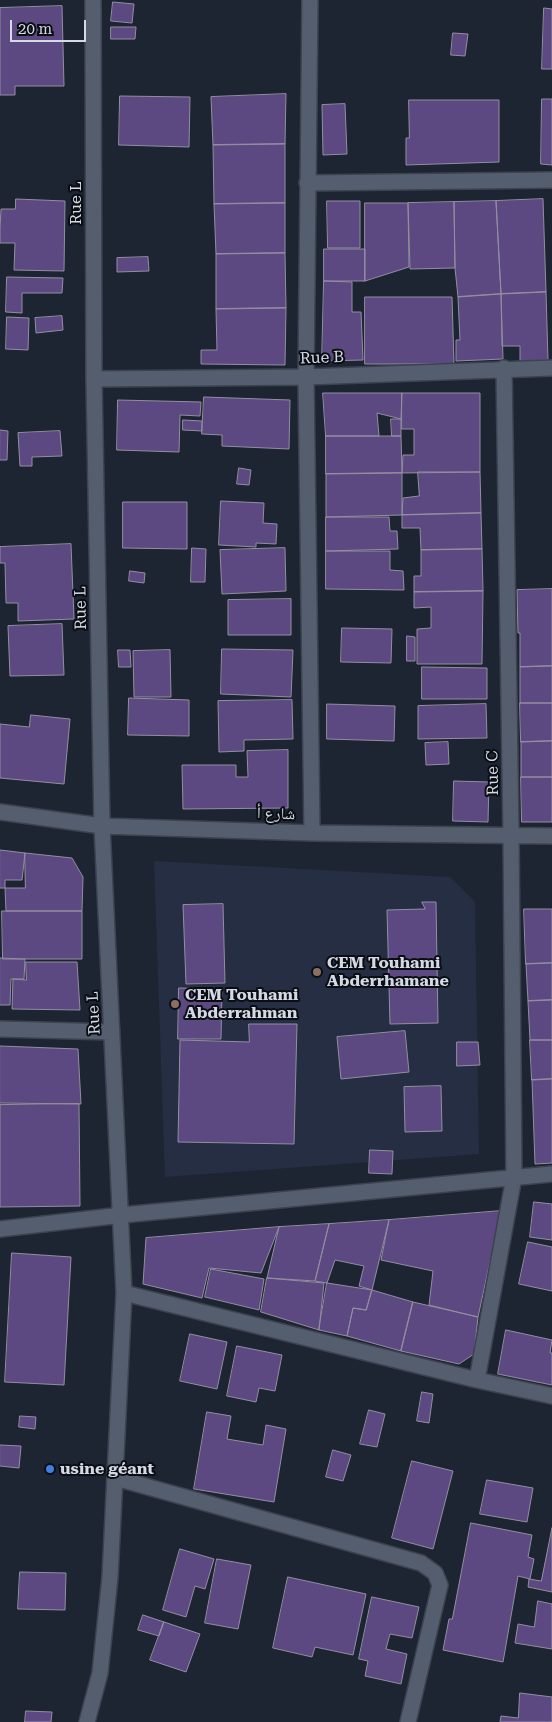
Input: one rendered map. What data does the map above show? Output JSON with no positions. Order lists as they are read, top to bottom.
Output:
{
  "streets": {
    "street": [
      "Rue L",
      "Rue B",
      "Rue C",
      "شارع أ"
    ]
  },
  "crossings": [
    ["Rue L", "Rue B"],
    ["Rue L", "شارع أ"],
    ["Rue B", "Rue C"],
    ["Rue C", "شارع أ"]
  ],
  "places": ["CEM Touhami Abderrhamane", "CEM Touhami Abderrahman", "usine géant"],
  "scale_bar": "20 m"
}
